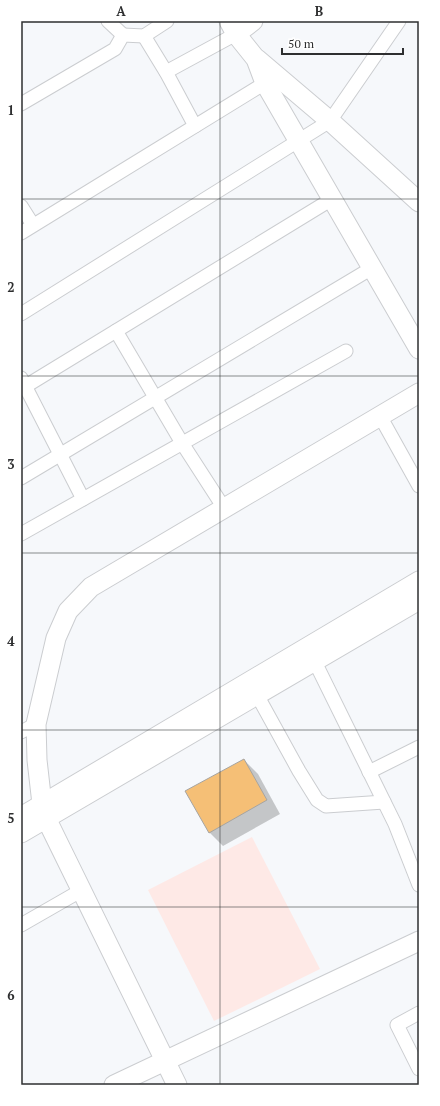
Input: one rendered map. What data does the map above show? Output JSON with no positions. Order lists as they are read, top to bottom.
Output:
{
  "scale_bar": "50 m",
  "grid": {
    "columns": ["A", "B"],
    "rows": [
      "1",
      "2",
      "3",
      "4",
      "5",
      "6"
    ]
  }
}
